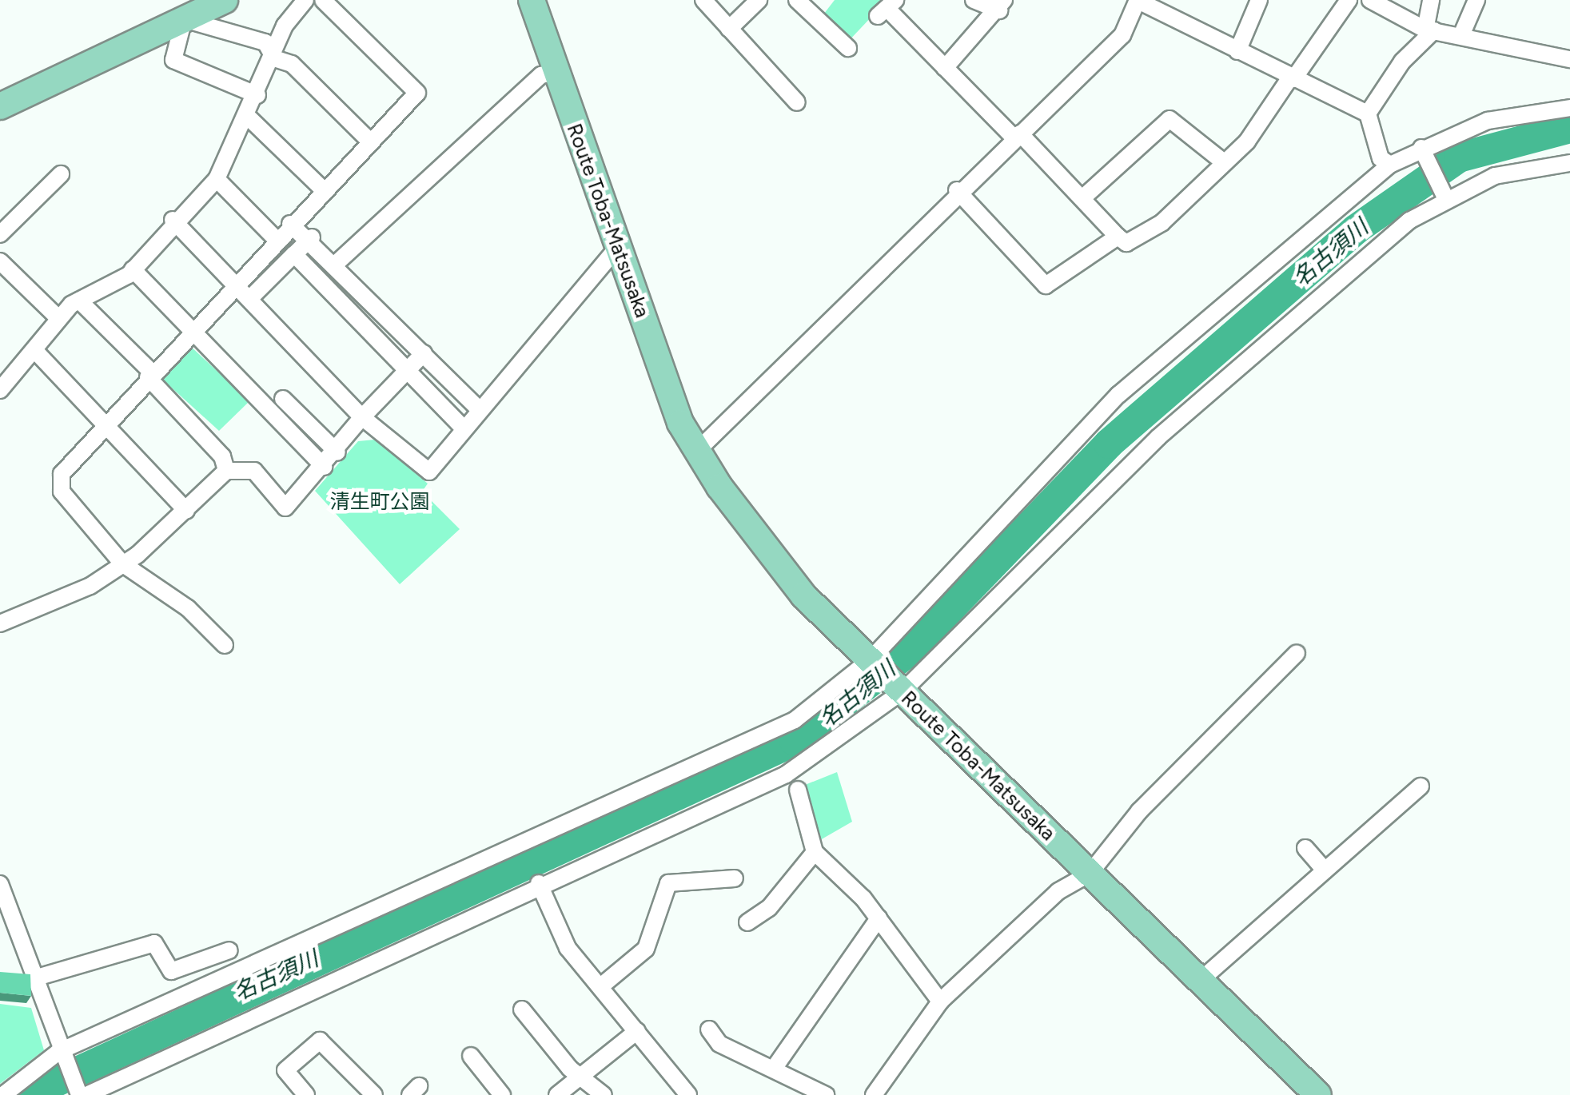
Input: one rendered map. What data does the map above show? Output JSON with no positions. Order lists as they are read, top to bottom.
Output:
{
  "streets": {
    "main road": ["Route Toba-Matsusaka"]
  },
  "water": ["名古須川"],
  "parks": ["清生町公園"]
}
